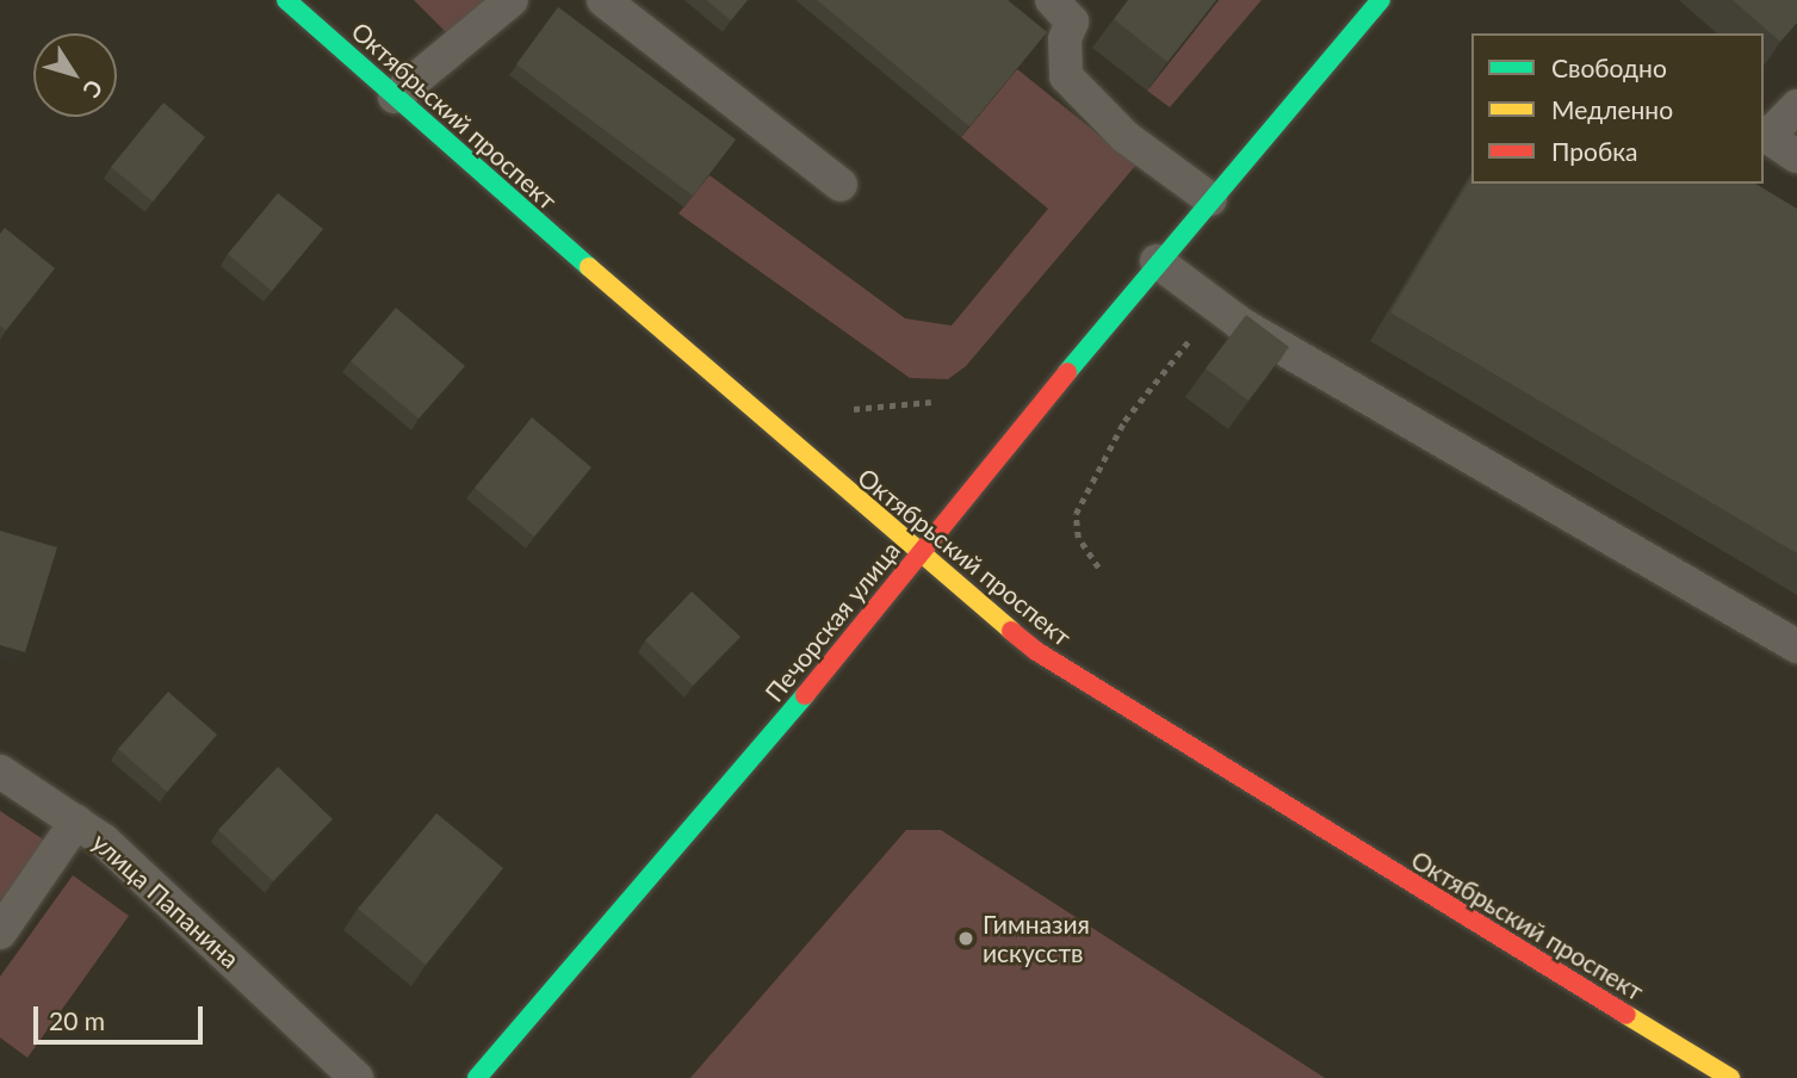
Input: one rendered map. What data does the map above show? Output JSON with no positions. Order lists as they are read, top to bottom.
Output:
{
  "streets": {
    "main road": ["Октябрьский проспект", "Печорская улица"],
    "lane": ["улица Папанина"]
  },
  "crossings": [
    ["Октябрьский проспект", "Печорская улица"]
  ],
  "places": ["Гимназия искусств"],
  "legend": ["Свободно", "Медленно", "Пробка"],
  "scale_bar": "20 m",
  "north": "bottom right"
}
